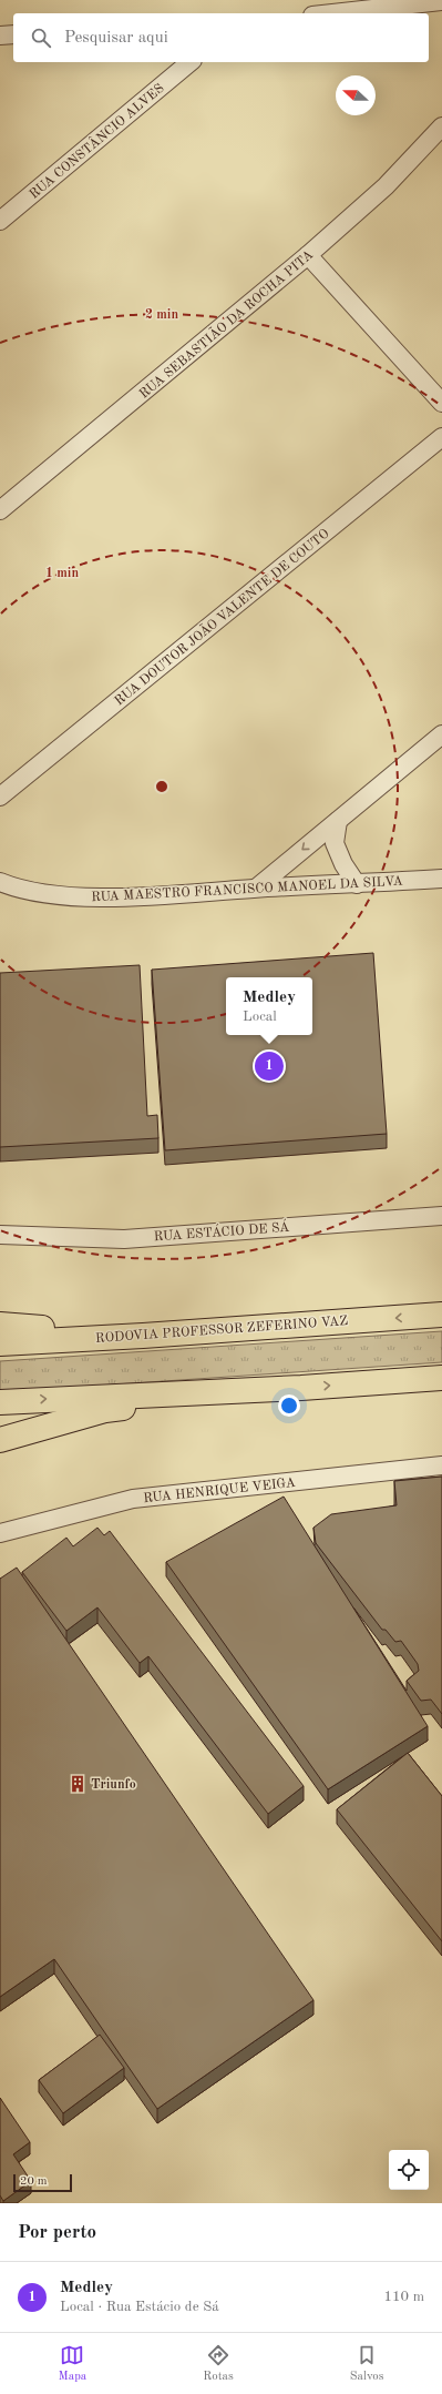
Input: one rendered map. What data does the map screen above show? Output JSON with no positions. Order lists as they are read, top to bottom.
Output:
{
  "streets": {
    "highway": ["RODOVIA PROFESSOR ZEFERINO VAZ"],
    "street": [
      "RUA CONSTÂNCIO ALVES",
      "RUA SEBASTIÃO DA ROCHA PITA",
      "RUA DOUTOR JOÃO VALENTE DE COUTO",
      "RUA MAESTRO FRANCISCO MANOEL DA SILVA",
      "RUA ESTÁCIO DE SÁ",
      "RUA HENRIQUE VEIGA"
    ]
  },
  "places": {
    "building": ["Triunfo"]
  },
  "scale_bar": "20 m",
  "north": "left",
  "page": {
    "search": "Pesquisar aqui",
    "popup": ["Medley", "Local"],
    "pins": "1",
    "scale": "20 m",
    "heading": "Por perto",
    "list": [
      {
        "mark": "1",
        "name": "Medley",
        "note": "Local · Rua Estácio de Sá",
        "value": "110 m"
      }
    ],
    "nav": ["Mapa", "Rotas", "Salvos"]
  },
  "rings": ["2 min", "1 min"]
}
